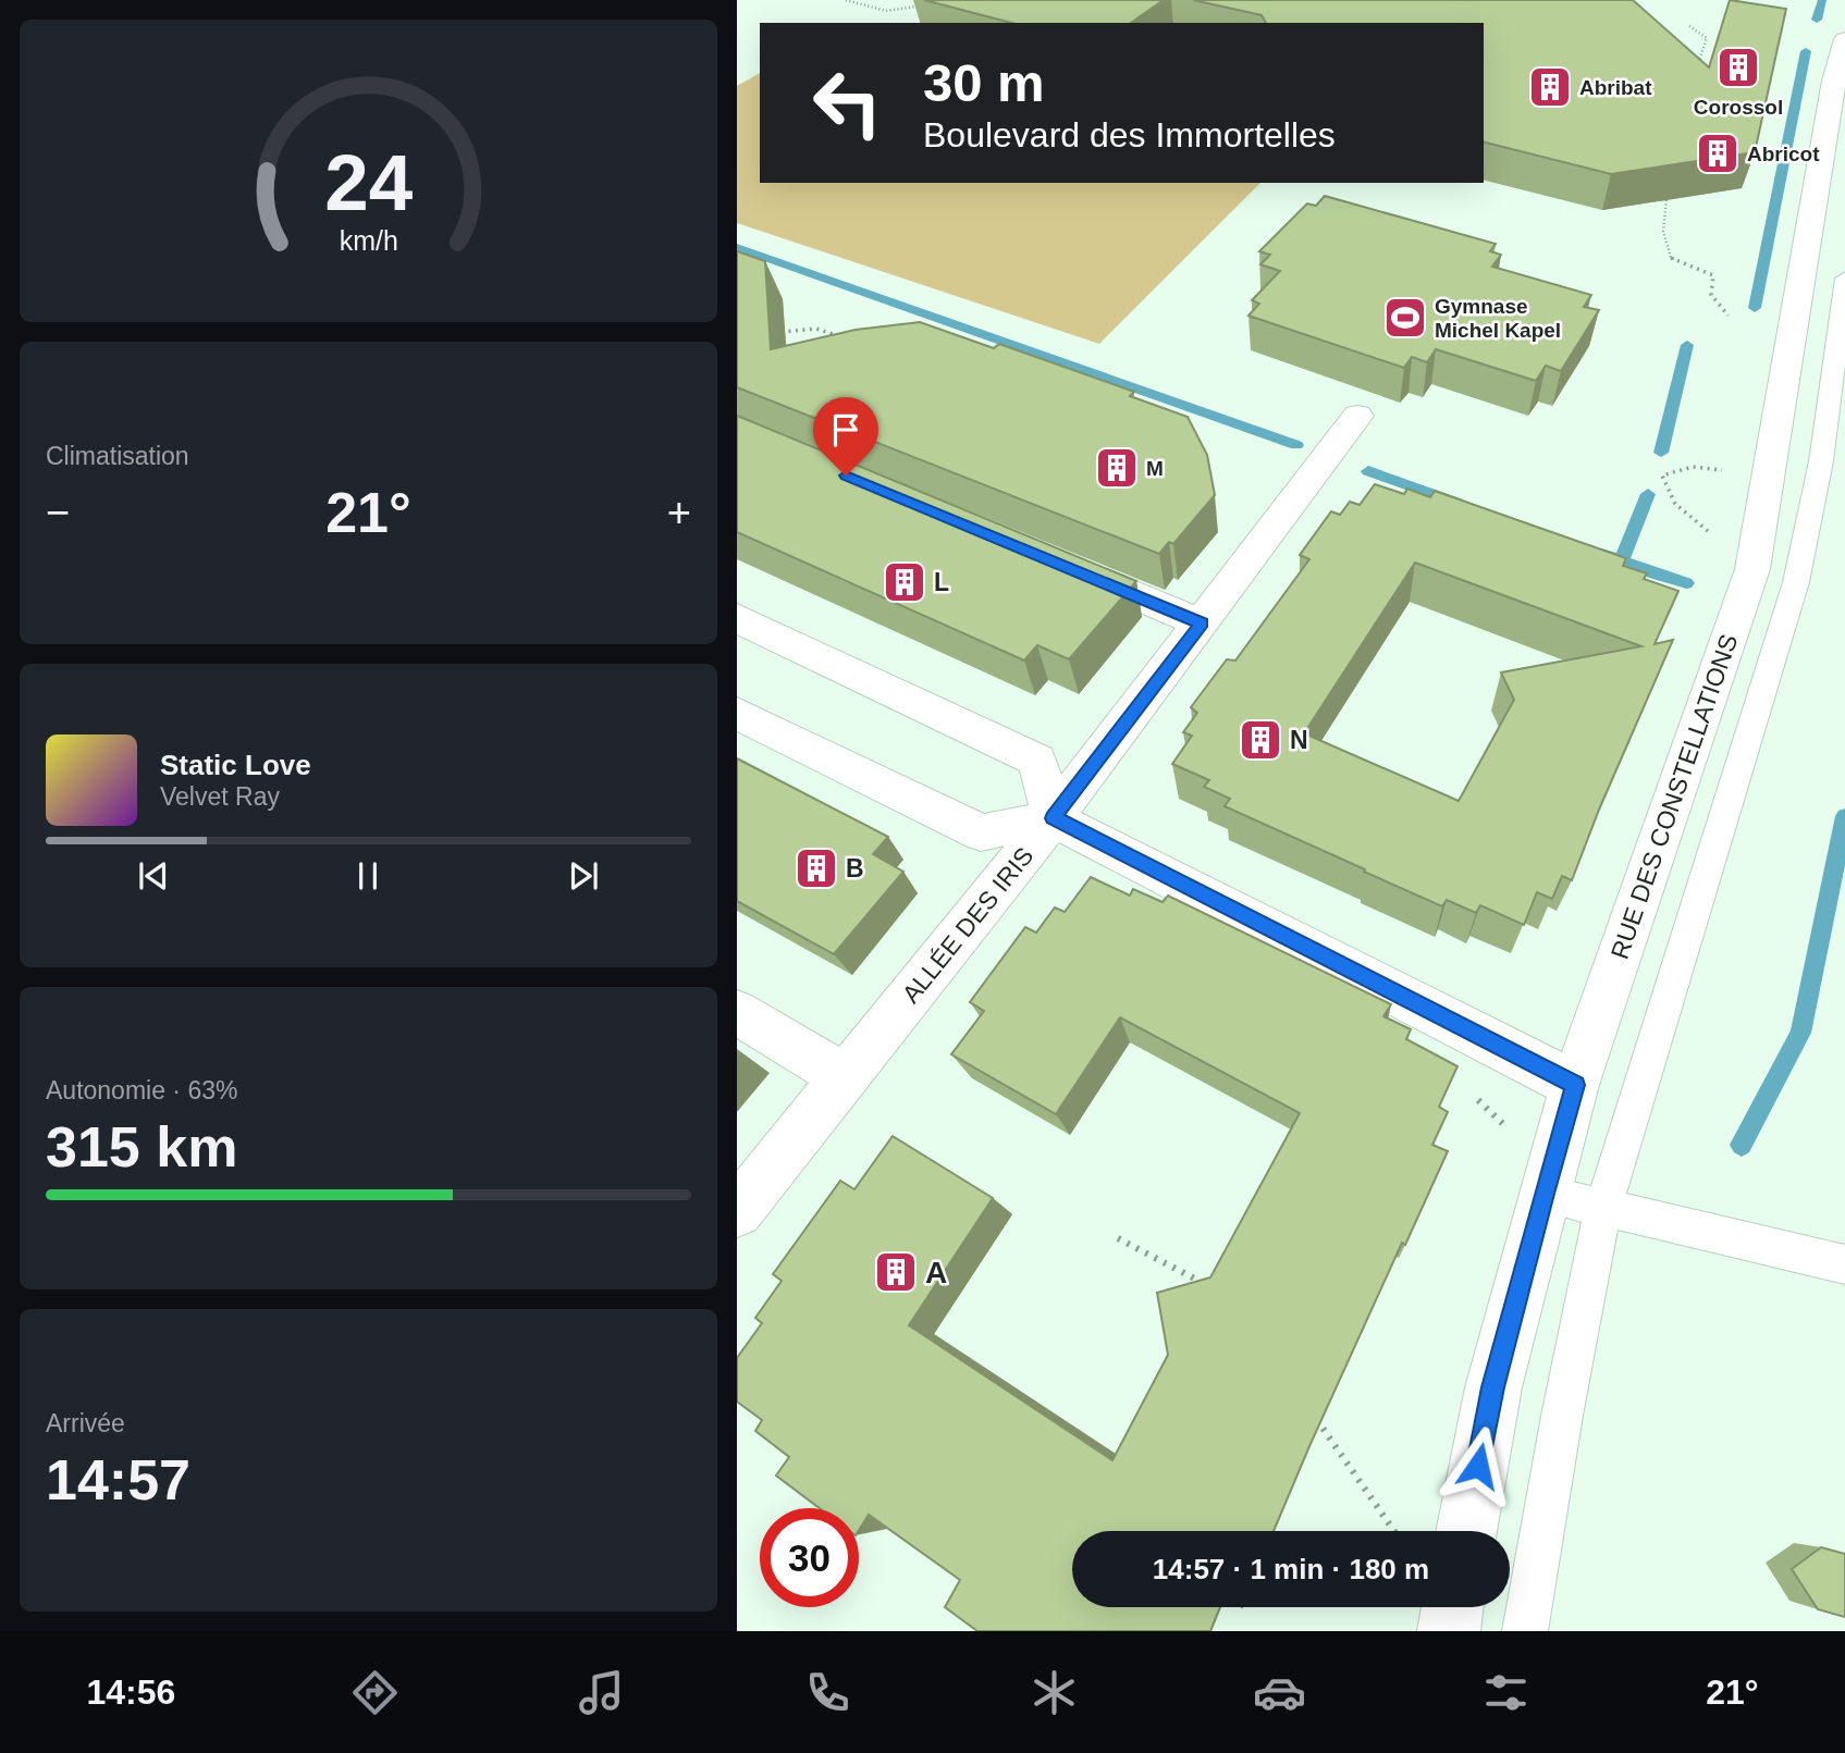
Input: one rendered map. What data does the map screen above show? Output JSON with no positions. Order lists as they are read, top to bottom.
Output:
{
  "streets": {
    "street": ["RUE DES CONSTELLATIONS", "ALLÉE DES IRIS"]
  },
  "places": {
    "building": [
      "Corossol",
      "Abribat",
      "Abricot",
      "M",
      "L",
      "N",
      "B",
      "A"
    ],
    "sports": ["Gymnase Michel Kapel"]
  },
  "page": {
    "turn": ["30 m", "Boulevard des Immortelles"],
    "tile": [
      "Climatisation",
      ["Autonomie · 63%", "315 km"],
      ["Arrivée", "14:57"]
    ],
    "heat": ["−", "21°", "+"],
    "song": ["Static Love", "Velvet Ray"],
    "limit": "30",
    "trip": "14:57 · 1 min · 180 m",
    "tabs": ["14:56", "21°"],
    "gauge": ["24", "km/h"]
  }
}
